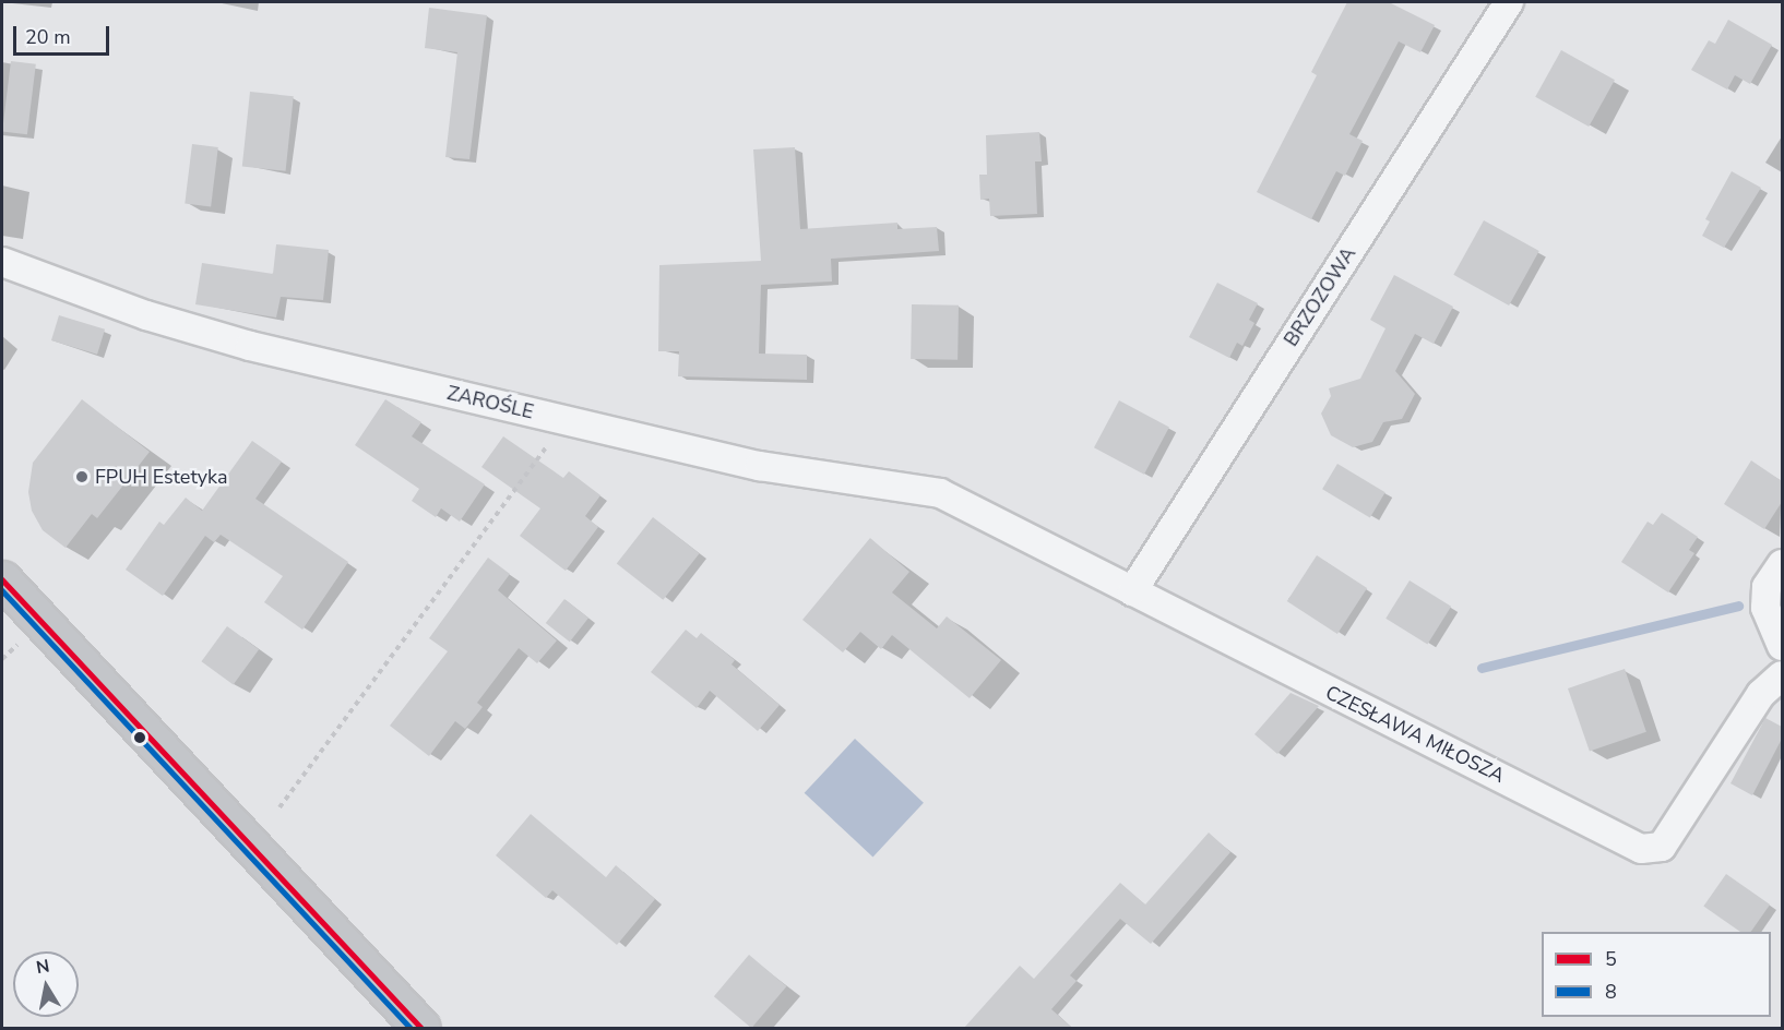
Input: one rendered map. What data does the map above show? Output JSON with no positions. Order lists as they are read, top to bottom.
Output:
{
  "streets": {
    "street": ["BRZOZOWA", "ZAROŚLE", "CZESŁAWA MIŁOSZA"]
  },
  "crossings": [
    ["BRZOZOWA", "CZESŁAWA MIŁOSZA"],
    ["ZAROŚLE", "CZESŁAWA MIŁOSZA"]
  ],
  "places": ["FPUH Estetyka"],
  "lines": ["transit line 5", "transit line 8"],
  "legend": ["5", "8"],
  "scale_bar": "20 m",
  "north": "top"
}
